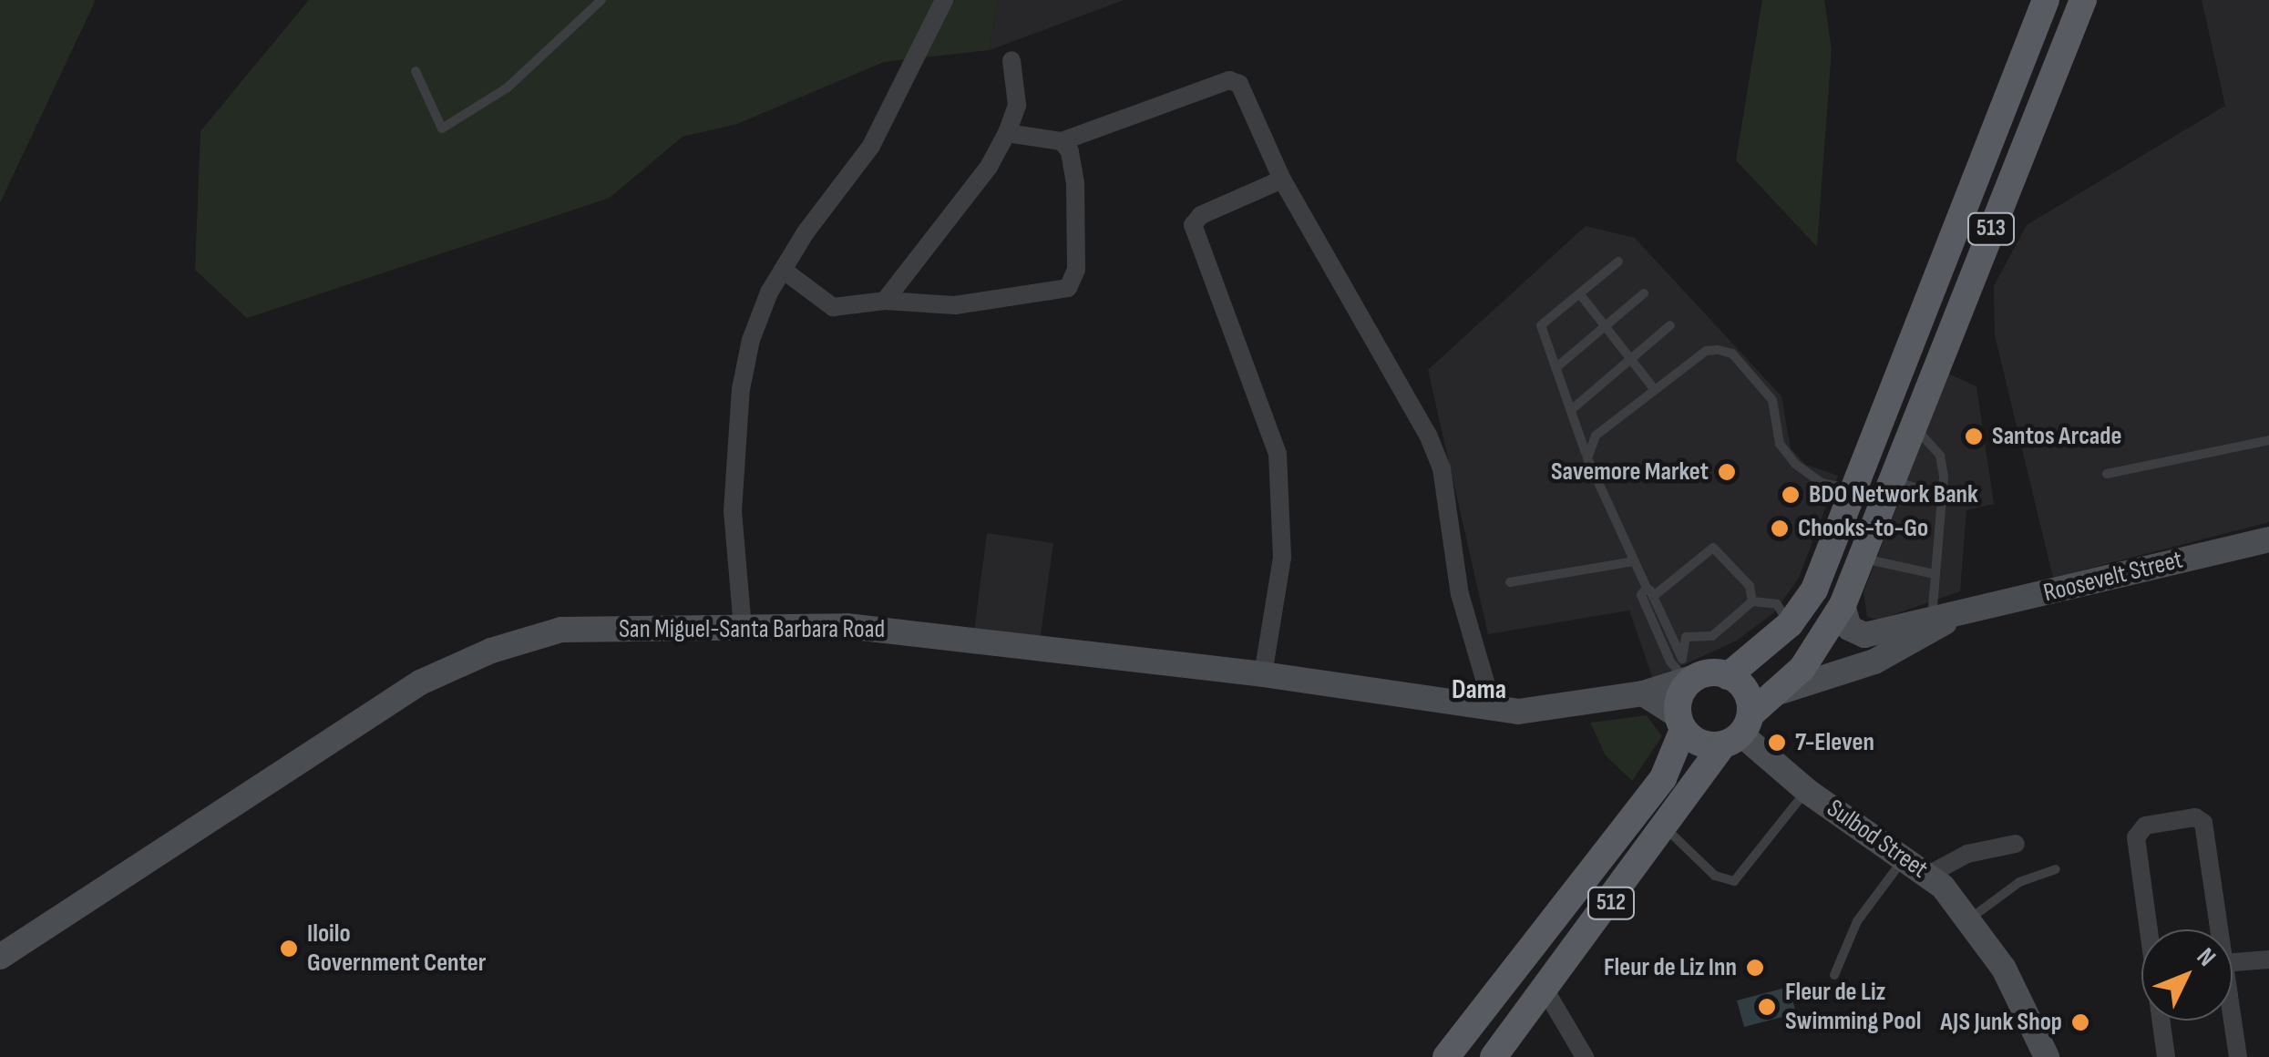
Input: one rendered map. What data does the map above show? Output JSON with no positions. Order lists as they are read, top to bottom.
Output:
{
  "streets": {
    "main road": [
      "513",
      "Roosevelt Street",
      "San Miguel-Santa Barbara Road",
      "Sulbod Street",
      "512"
    ]
  },
  "crossings": [
    ["513", "Roosevelt Street"],
    ["513", "San Miguel-Santa Barbara Road"],
    ["513", "Sulbod Street"],
    ["513", "512"],
    ["San Miguel-Santa Barbara Road", "Sulbod Street"],
    ["San Miguel-Santa Barbara Road", "512"],
    ["Sulbod Street", "512"]
  ],
  "districts": ["Dama"],
  "places": [
    "Santos Arcade",
    "Savemore Market",
    "BDO Network Bank",
    "Chooks-to-Go",
    "7-Eleven",
    "Iloilo Government Center",
    "Fleur de Liz Inn",
    "Fleur de Liz Swimming Pool",
    "AJS Junk Shop"
  ],
  "north": "top right"
}
